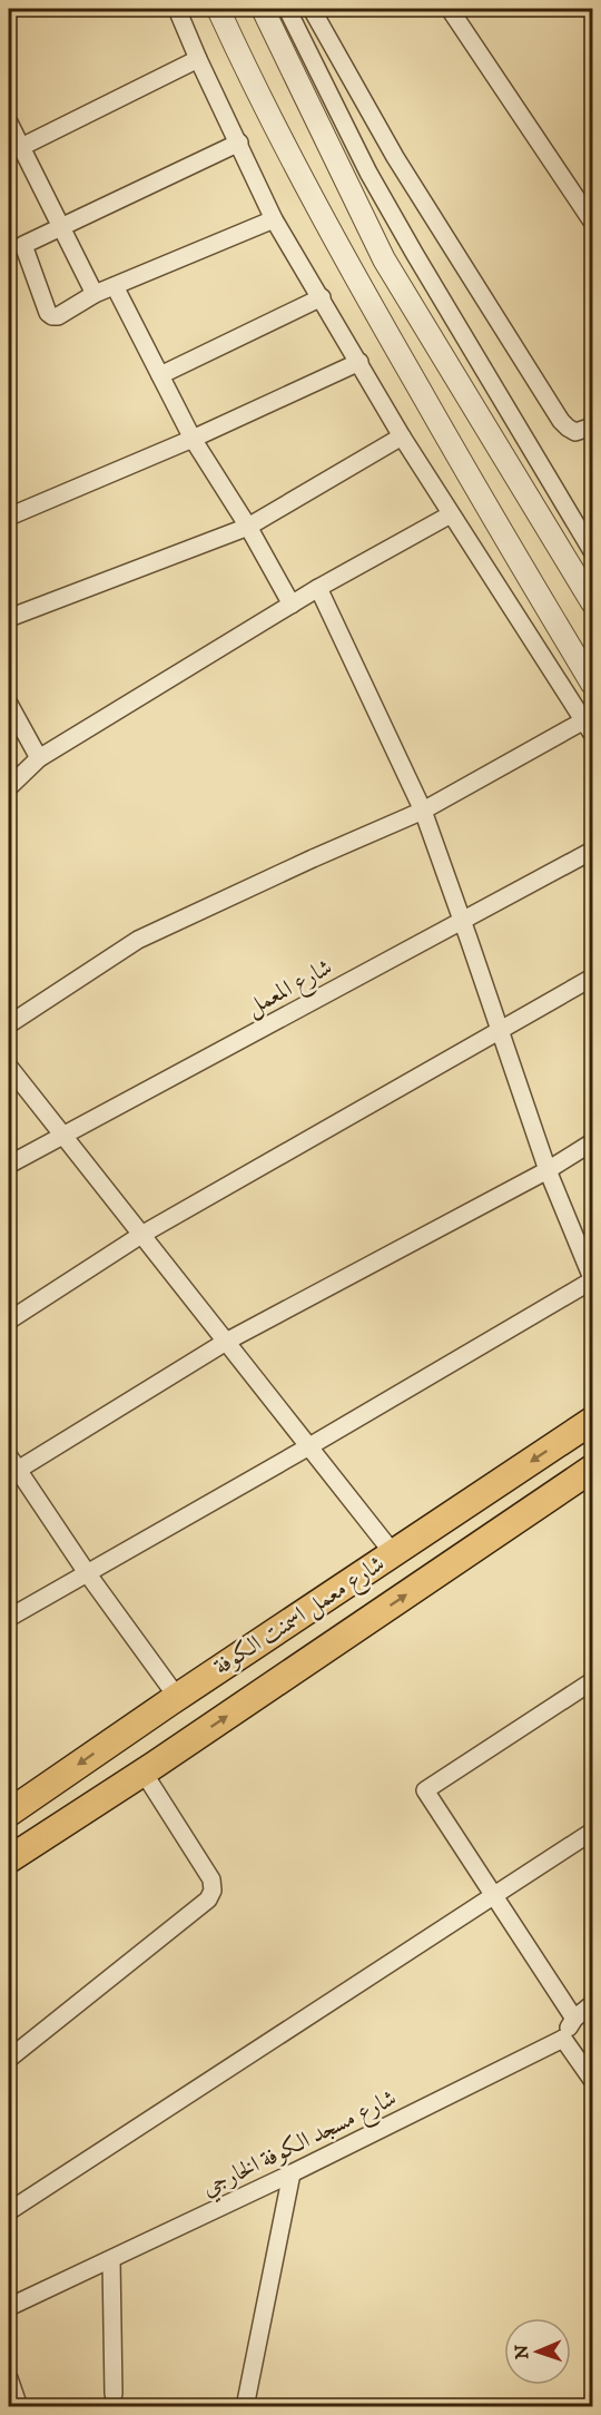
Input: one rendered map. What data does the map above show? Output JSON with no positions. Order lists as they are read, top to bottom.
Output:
{
  "streets": {
    "main road": ["شارع معمل اسمنت الكوفة"],
    "street": ["شارع المعمل", "شارع مسجد الكوفة الخارجي"]
  },
  "north": "left"
}
